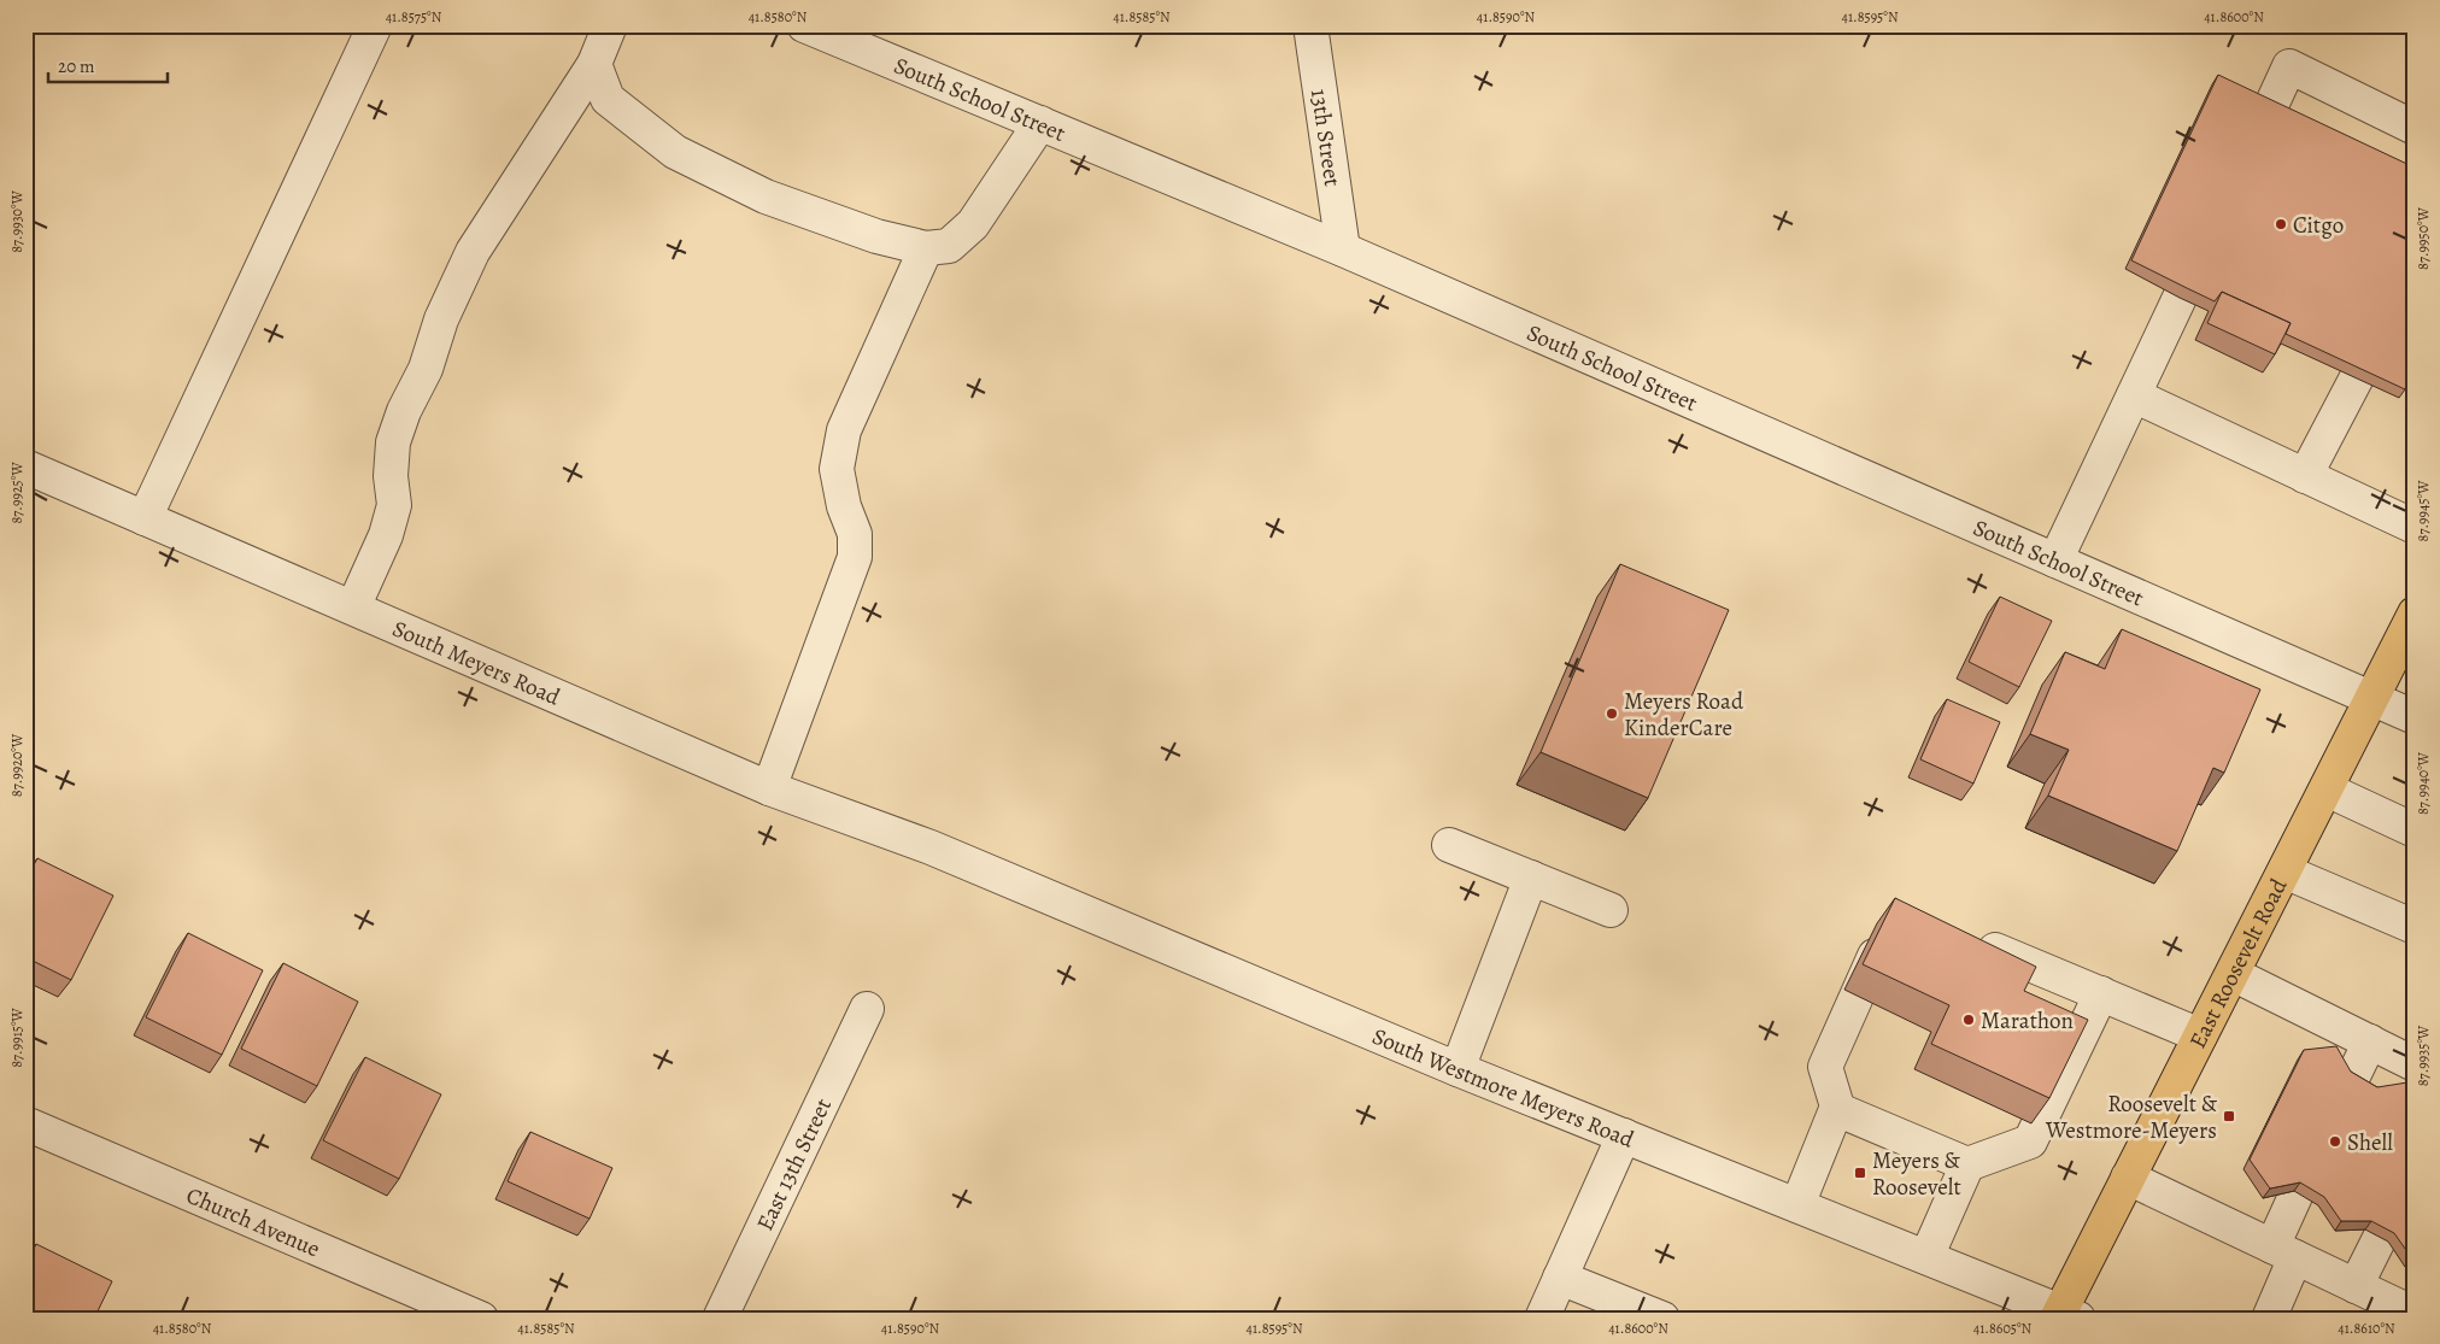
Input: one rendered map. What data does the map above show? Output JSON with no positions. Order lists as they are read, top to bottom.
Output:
{
  "streets": {
    "main road": ["East Roosevelt Road"],
    "street": [
      "South School Street",
      "13th Street",
      "South Meyers Road",
      "South Westmore Meyers Road",
      "East 13th Street",
      "Church Avenue"
    ]
  },
  "crossings": [
    ["South School Street", "13th Street"],
    ["South School Street", "East Roosevelt Road"],
    ["South Meyers Road", "South Westmore Meyers Road"],
    ["East Roosevelt Road", "South Westmore Meyers Road"]
  ],
  "places": {
    "other": [
      "Citgo",
      "Meyers Road KinderCare",
      "Marathon",
      "Shell"
    ],
    "transit": ["Roosevelt & Westmore-Meyers", "Meyers & Roosevelt"]
  },
  "scale_bar": "20 m",
  "coordinates": [
    "41.8575°N",
    "41.8580°N",
    "41.8585°N",
    "41.8590°N",
    "41.8595°N",
    "41.8600°N",
    "87.9930°W",
    "87.9950°W",
    "87.9925°W",
    "87.9945°W",
    "87.9920°W",
    "87.9940°W",
    "87.9915°W",
    "87.9935°W",
    "41.8605°N",
    "41.8610°N"
  ]
}
